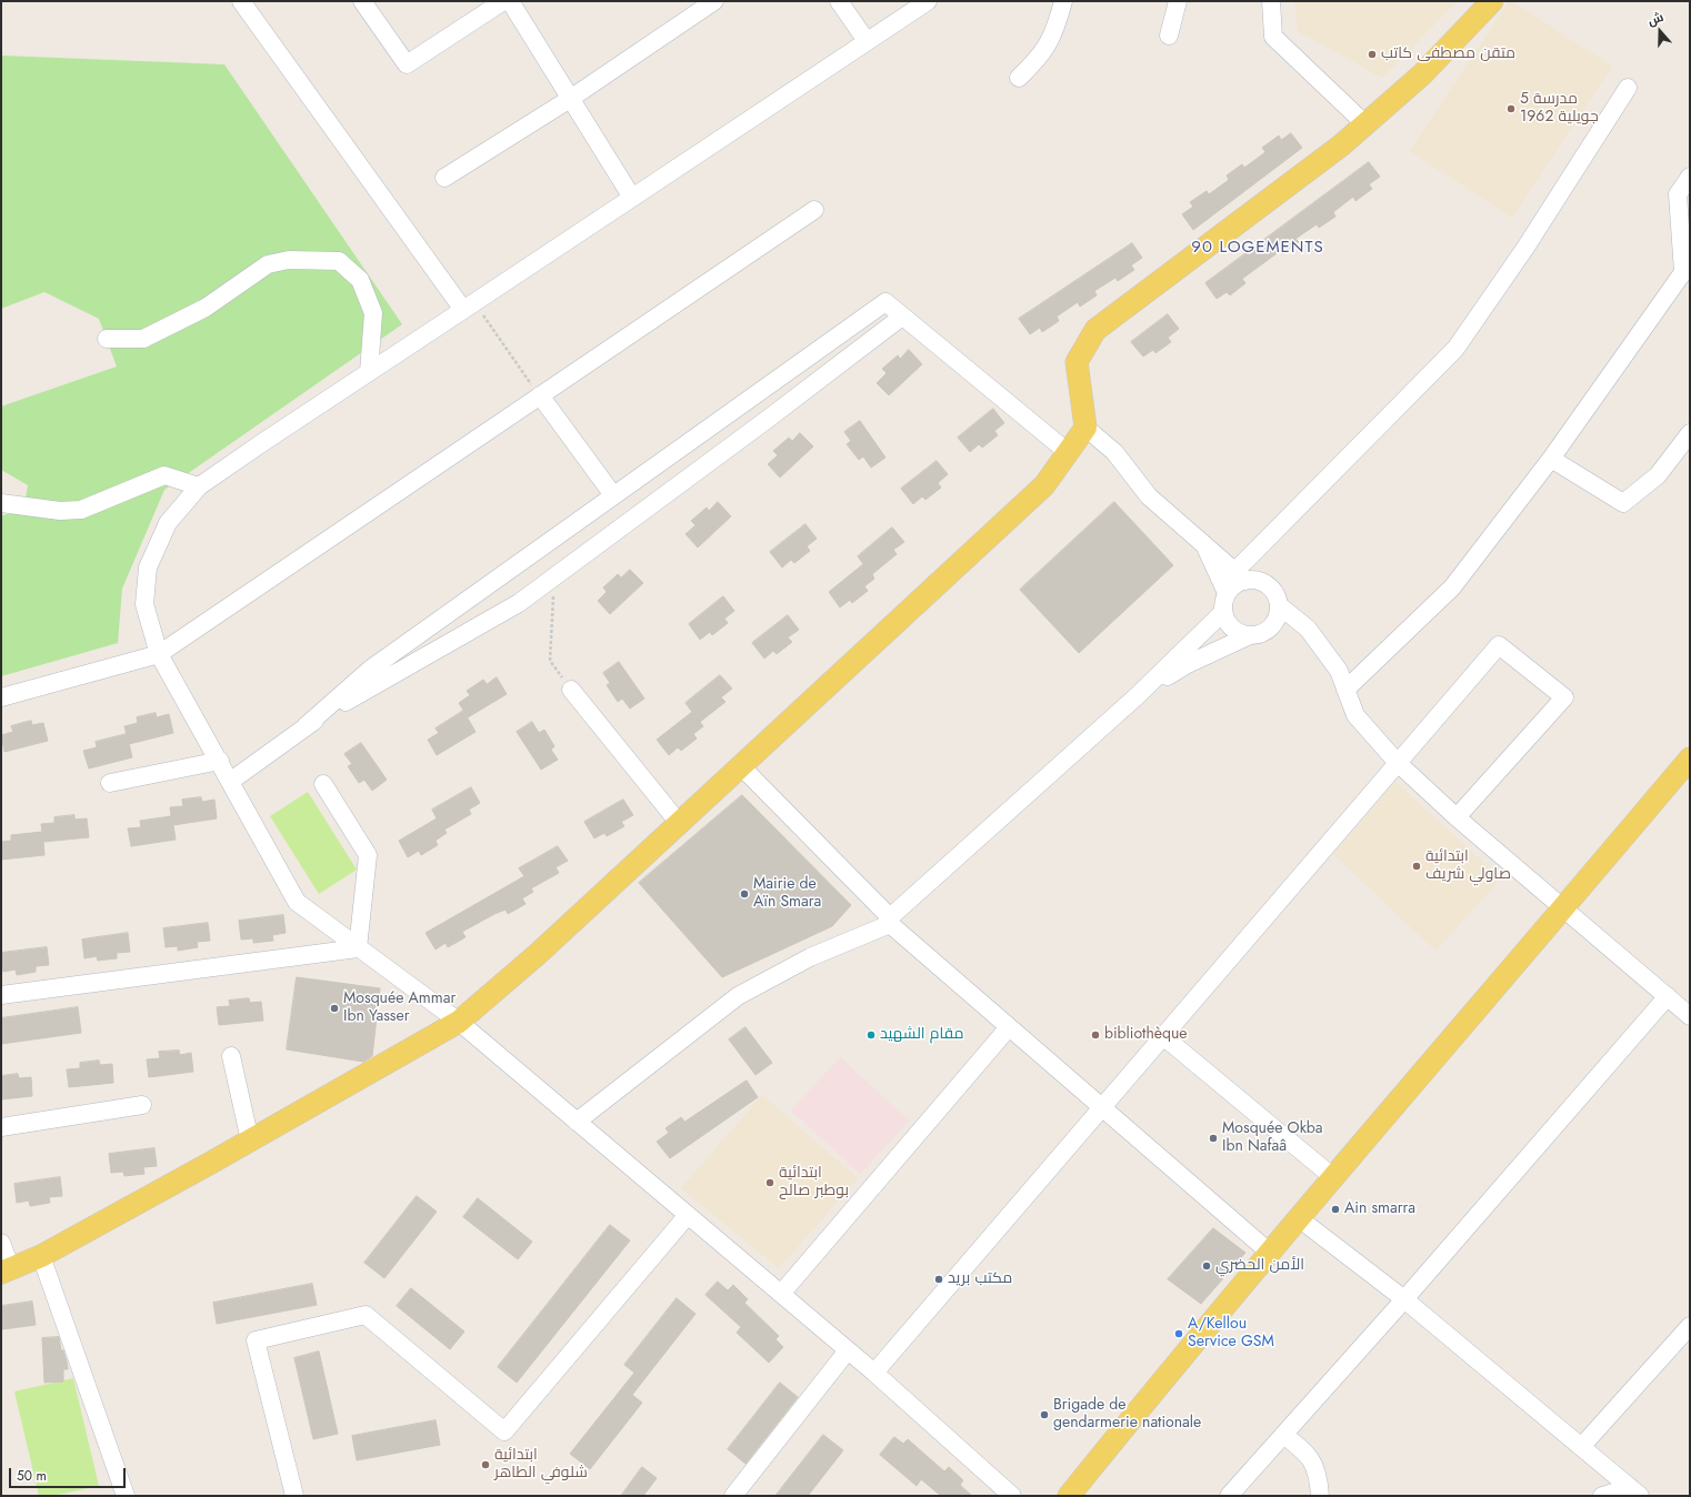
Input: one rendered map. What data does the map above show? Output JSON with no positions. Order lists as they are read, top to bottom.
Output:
{
  "districts": ["90 LOGEMENTS"],
  "places": [
    "متقن مصطفى كاتب",
    "مدرسة 5 جويلية 1962",
    "ابتدائية صاولي شريف",
    "Mairie de Aïn Smara",
    "Mosquée Ammar Ibn Yasser",
    "مقام الشهيد",
    "bibliothèque",
    "Mosquée Okba Ibn Nafaâ",
    "ابتدائية بوطبر صالح",
    "Ain smarra",
    "الأمن الحضري",
    "مكتب بريد",
    "A/Kellou Service GSM",
    "Brigade de gendarmerie nationale",
    "ابتدائية شلوفي الطاهر"
  ],
  "scale_bar": "50 m",
  "north": "top"
}
